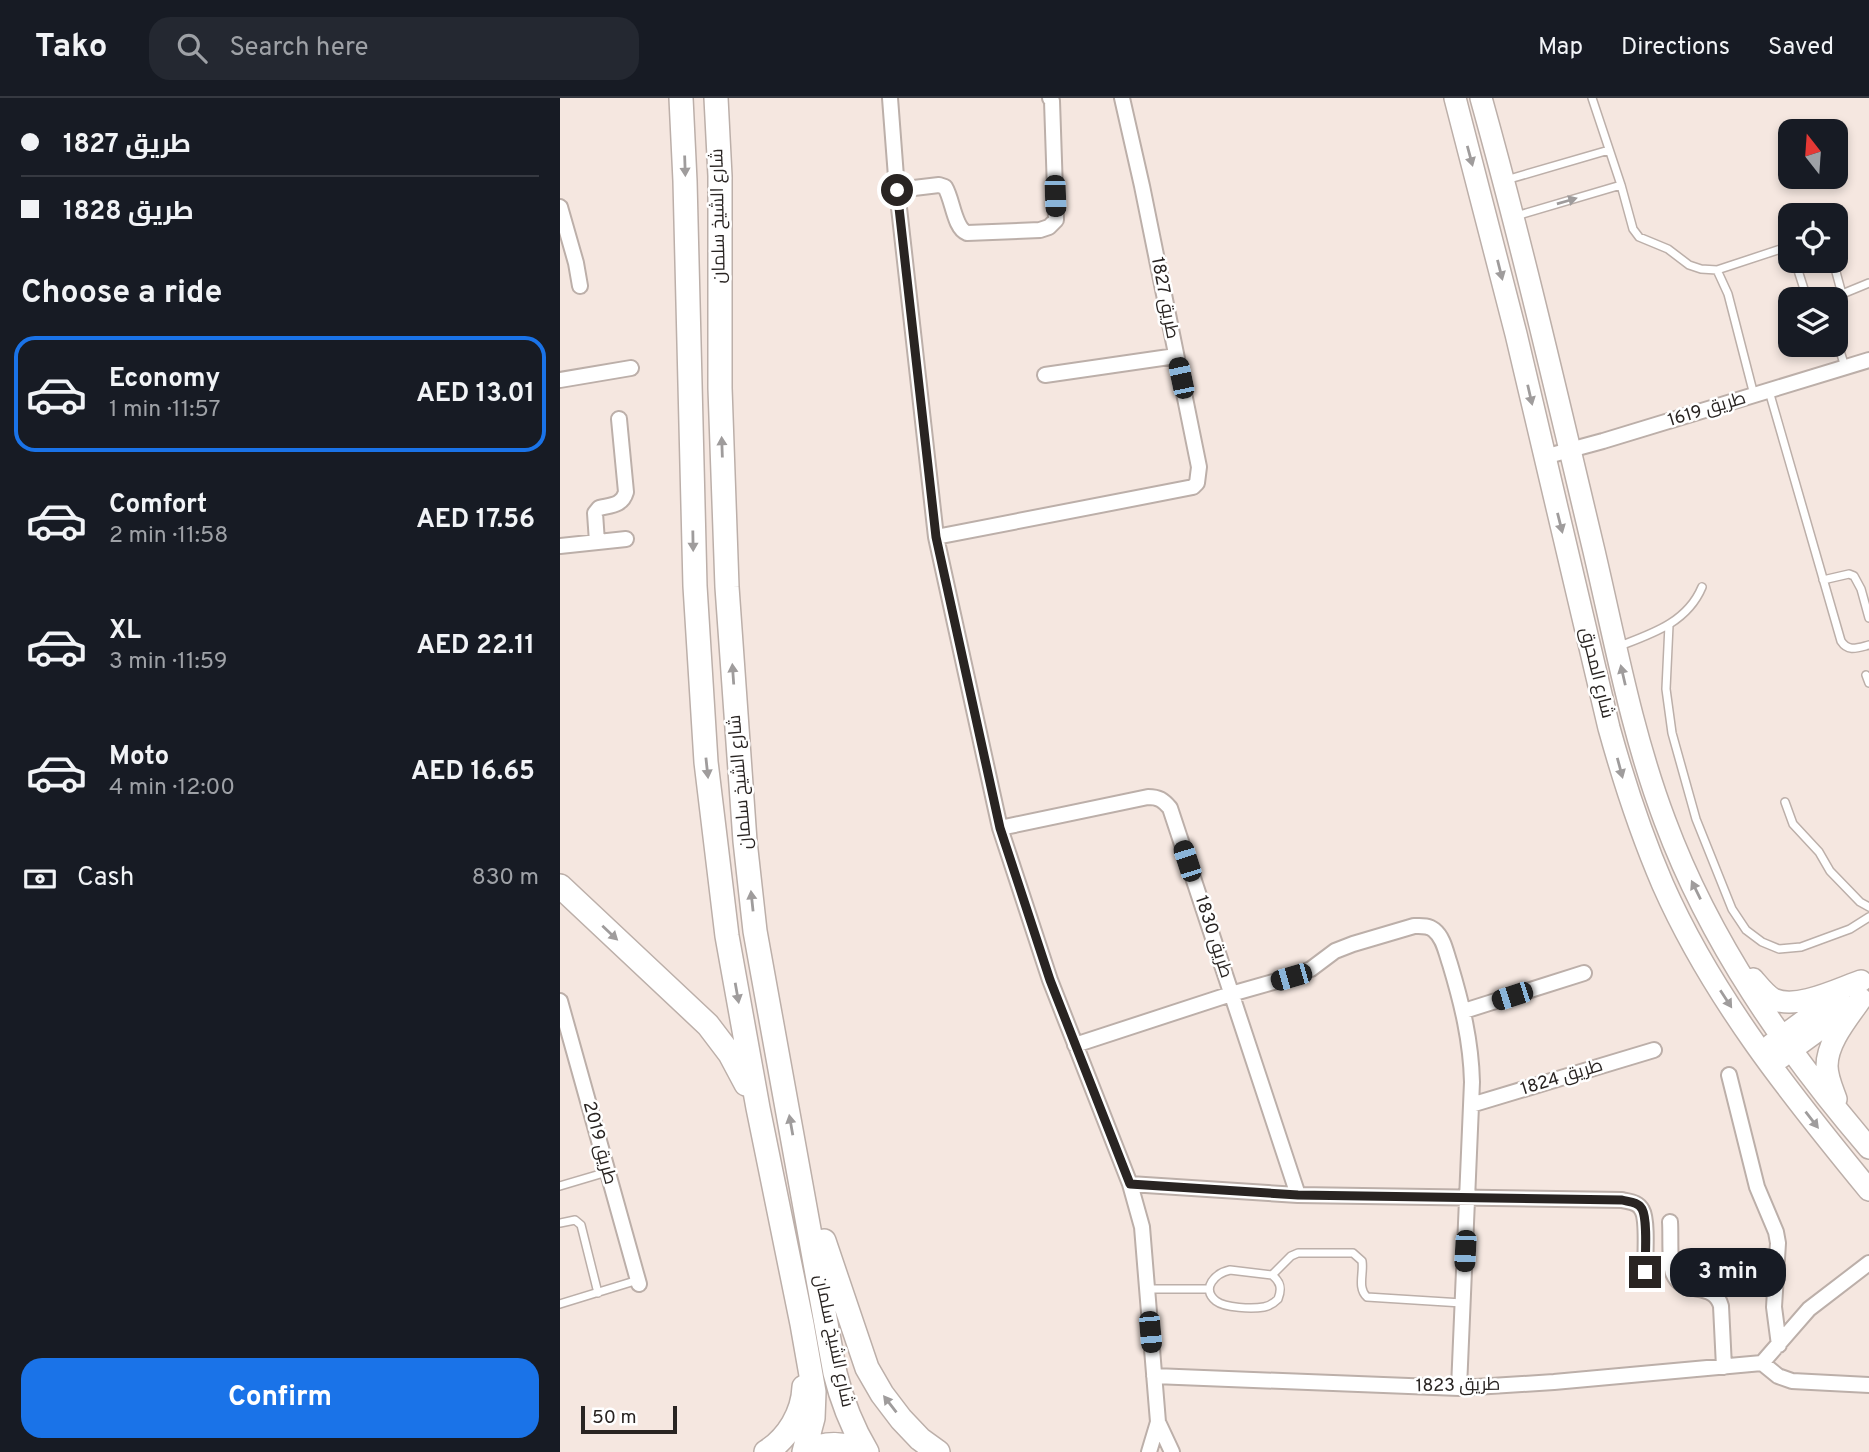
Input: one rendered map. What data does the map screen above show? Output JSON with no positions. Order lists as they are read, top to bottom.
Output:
{
  "streets": {
    "main road": ["شارع الشيخ سلمان", "شارع المحرق"],
    "street": [
      "طريق 1827",
      "طريق 1619",
      "طريق 1830",
      "طريق 1824",
      "طريق 2019",
      "طريق 1823"
    ]
  },
  "crossings": [
    ["طريق 1619", "شارع المحرق"]
  ],
  "scale_bar": "50 m",
  "north": "top",
  "page": {
    "header": "Tako",
    "search": "Search here",
    "nav": ["Map", "Directions", "Saved"],
    "banner": ["طريق 1827", "طريق 1828"],
    "heading": "Choose a ride",
    "list": [
      {
        "name": "Economy",
        "note": "1 min · 11:57",
        "value": "AED 13.01"
      },
      {
        "name": "Comfort",
        "note": "2 min · 11:58",
        "value": "AED 17.56"
      },
      {
        "name": "XL",
        "note": "3 min · 11:59",
        "value": "AED 22.11"
      },
      {
        "name": "Moto",
        "note": "4 min · 12:00",
        "value": "AED 16.65"
      }
    ],
    "pay": ["Cash", "830 m"],
    "bubble": "3 min",
    "buttons": "Confirm",
    "scale": "50 m"
  }
}
